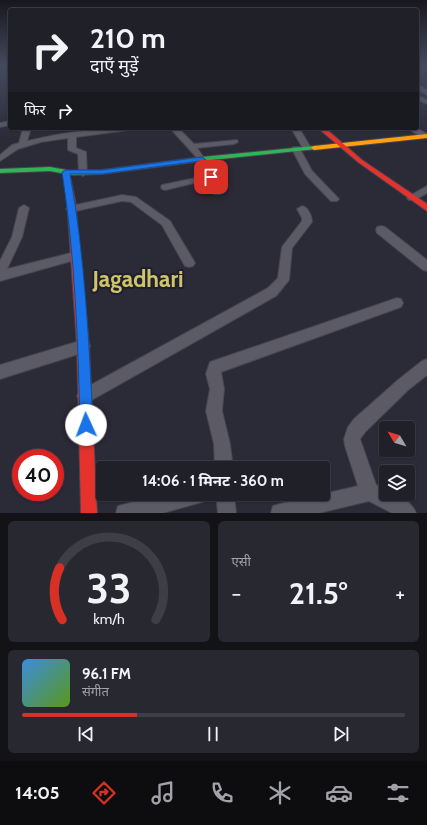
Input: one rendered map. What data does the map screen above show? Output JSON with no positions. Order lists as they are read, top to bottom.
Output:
{
  "districts": ["Jagadhari"],
  "north": "top left",
  "page": {
    "turn": ["210 m", "दाएँ मुड़ें"],
    "then": "फिर",
    "limit": "40",
    "trip": "14:06 · 1 मिनट · 360 m",
    "tile": "एसी",
    "heat": ["−", "21.5°", "+"],
    "song": ["96.1 FM", "संगीत"],
    "tabs": "14:05",
    "gauge": ["33", "km/h"]
  }
}
